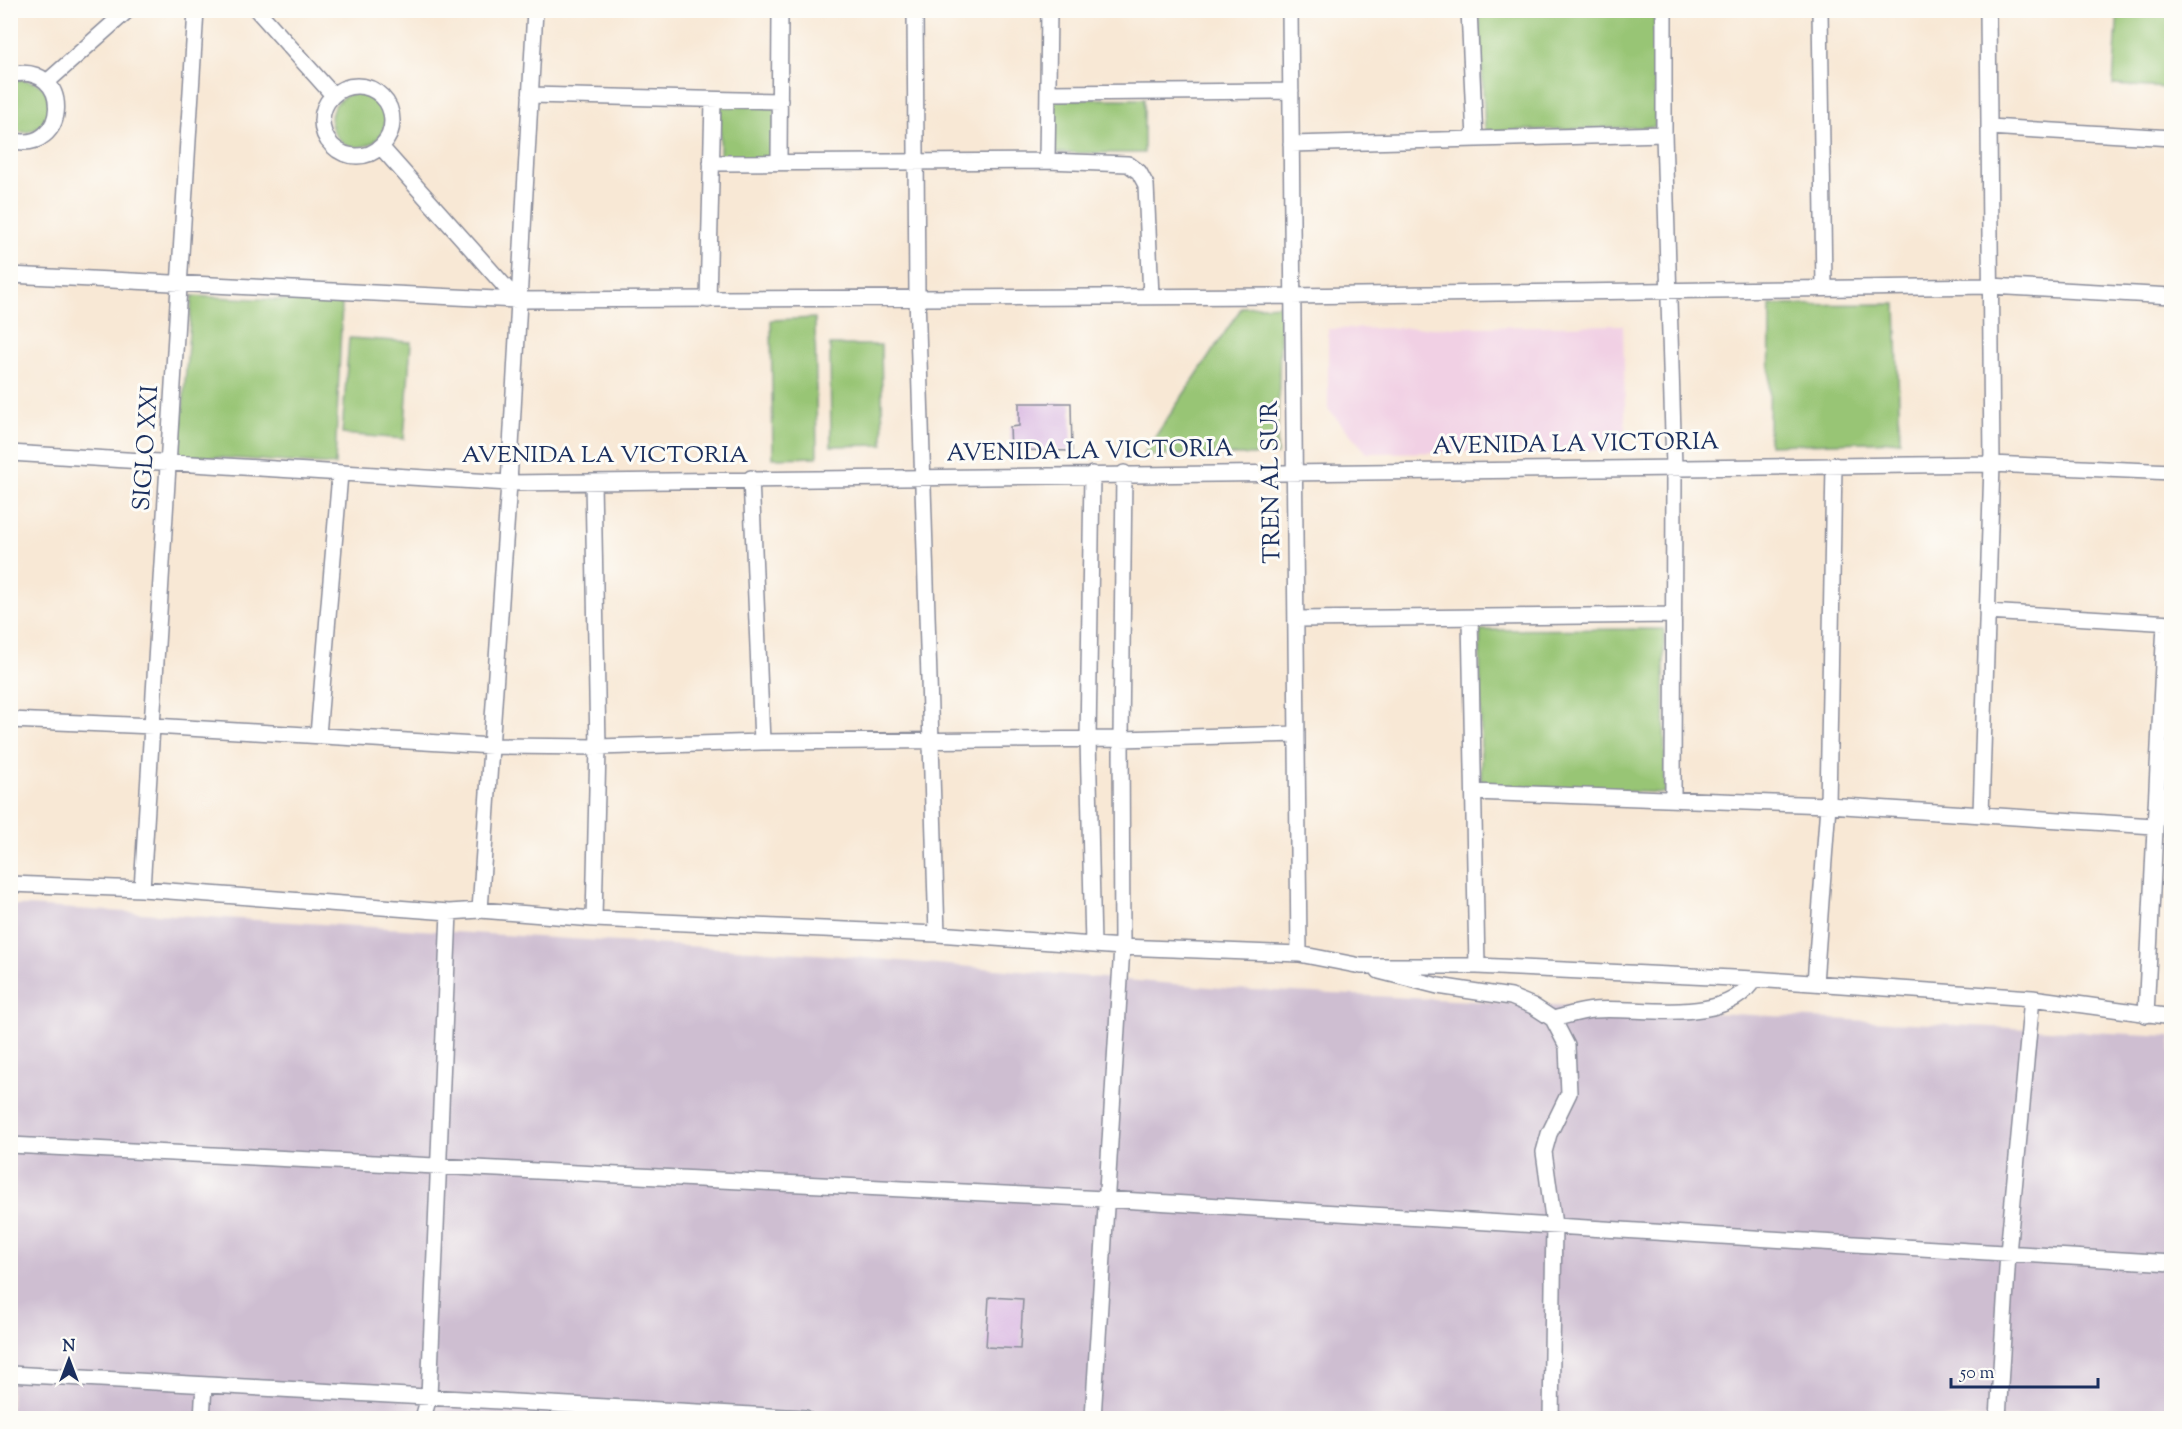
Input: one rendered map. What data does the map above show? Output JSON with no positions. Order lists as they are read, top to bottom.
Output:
{
  "streets": {
    "street": ["AVENIDA LA VICTORIA", "SIGLO XXI", "TREN AL SUR"]
  },
  "crossings": [
    ["AVENIDA LA VICTORIA", "SIGLO XXI"],
    ["AVENIDA LA VICTORIA", "TREN AL SUR"]
  ],
  "scale_bar": "50 m",
  "north": "top"
}
